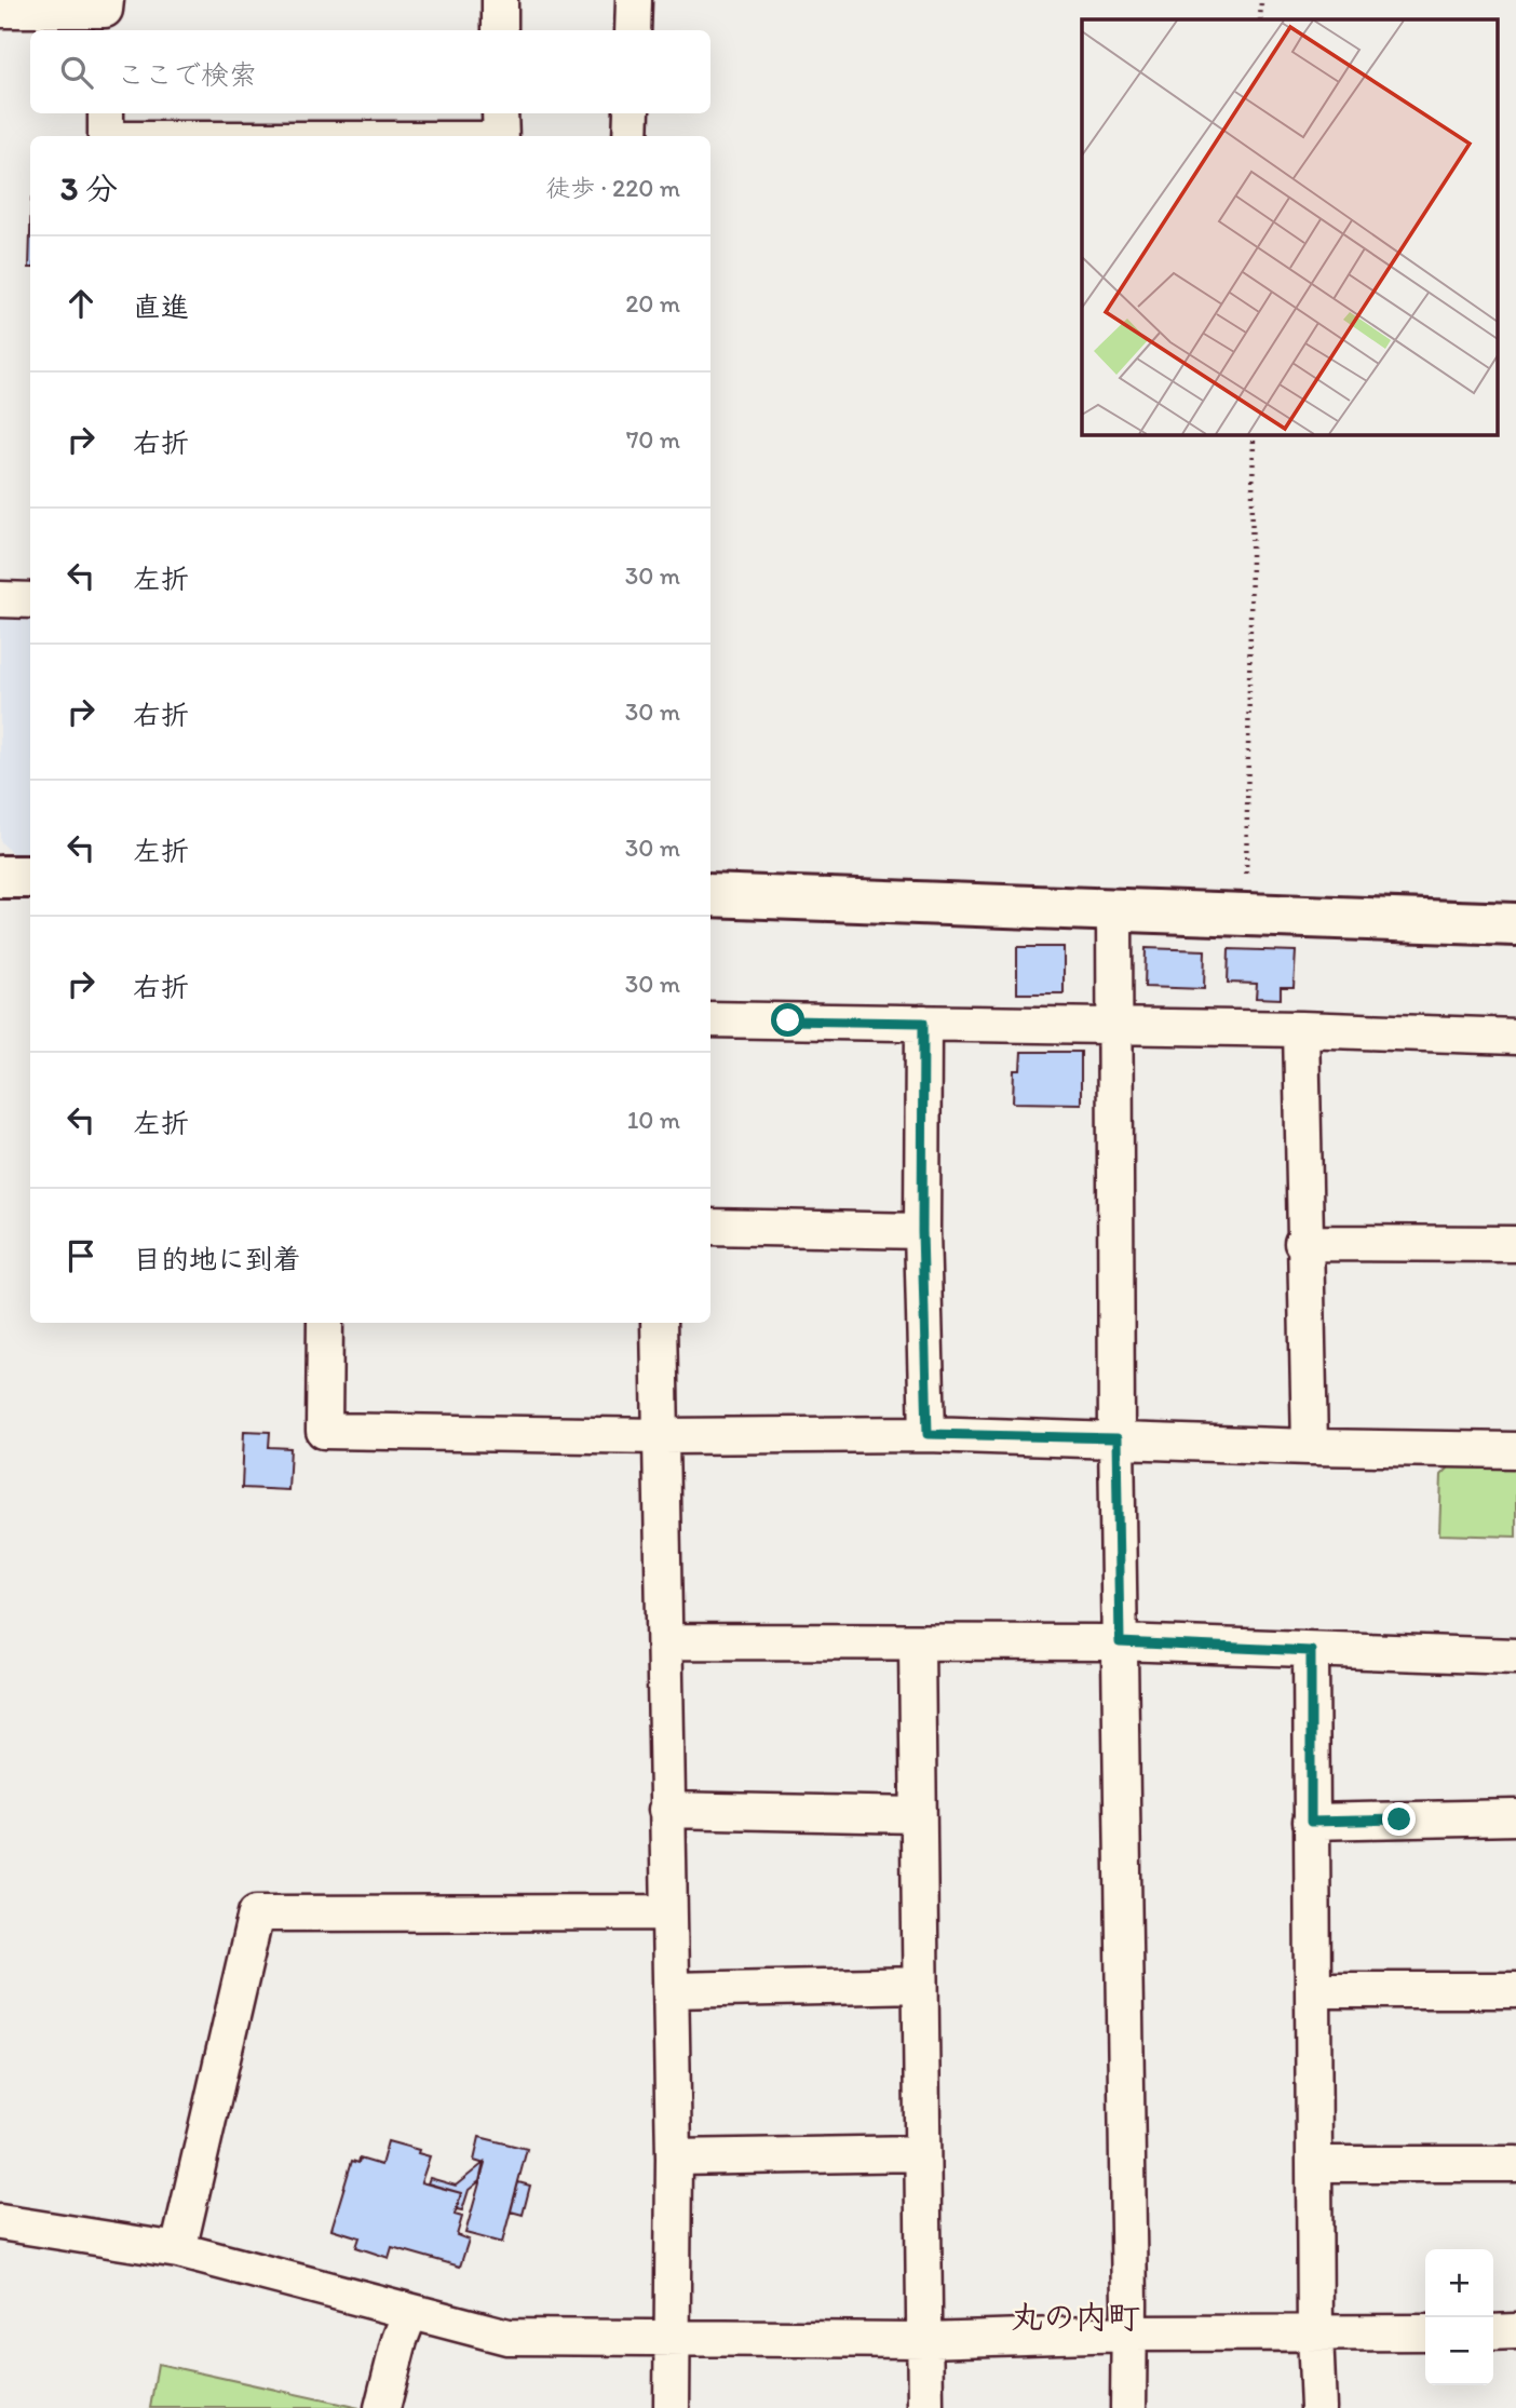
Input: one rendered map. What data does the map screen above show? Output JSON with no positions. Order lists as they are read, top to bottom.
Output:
{
  "districts": ["丸の内町"],
  "page": {
    "search": "ここで検索",
    "heading": ["3 分", "徒歩 · 220 m"],
    "list": [
      ["直進", "20 m"],
      ["右折", "70 m"],
      ["左折", "30 m"],
      ["右折", "30 m"],
      ["左折", "30 m"],
      ["右折", "30 m"],
      ["左折", "10 m"],
      "目的地に到着"
    ],
    "map_buttons": ["+", "−"]
  }
}
